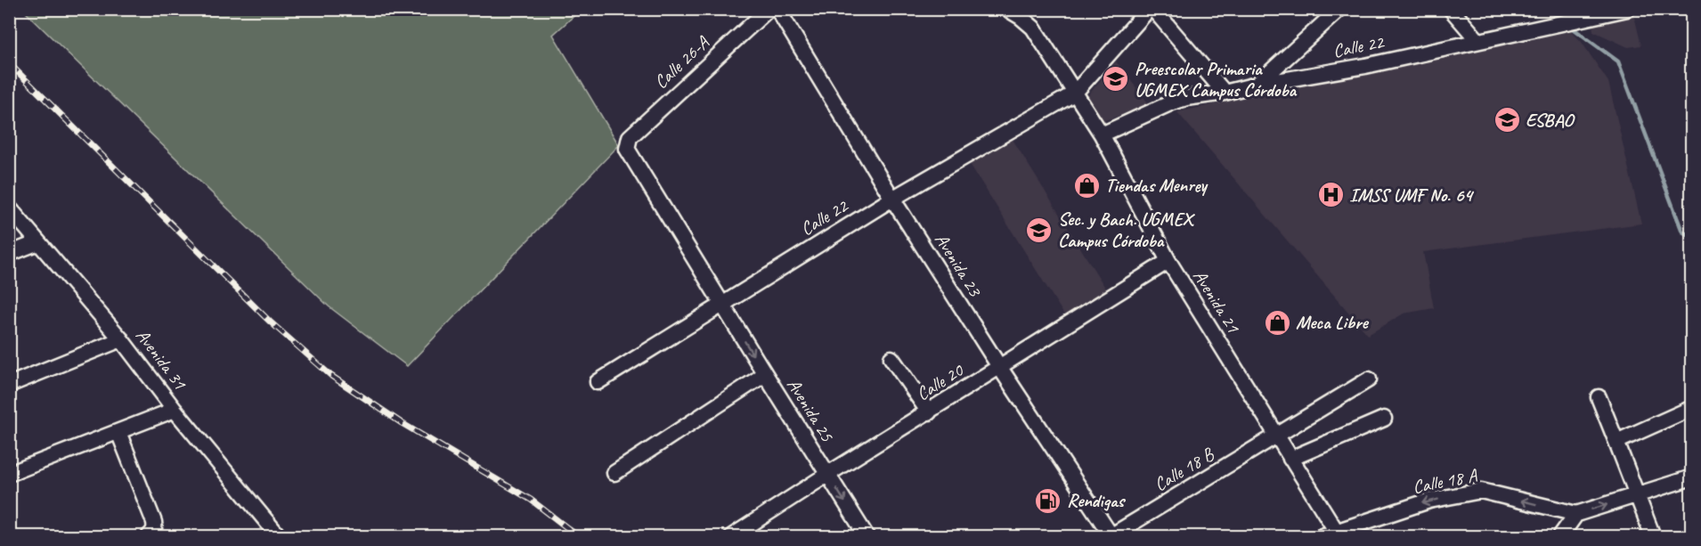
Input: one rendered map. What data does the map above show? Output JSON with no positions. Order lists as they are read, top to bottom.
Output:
{
  "streets": {
    "street": [
      "Calle 22",
      "Calle 26-A",
      "Avenida 23",
      "Avenida 21",
      "Avenida 31",
      "Calle 20",
      "Avenida 25",
      "Calle 18 B",
      "Calle 18 A"
    ]
  },
  "crossings": [
    ["Calle 22", "Avenida 23"],
    ["Calle 22", "Avenida 21"],
    ["Calle 22", "Avenida 25"],
    ["Calle 26-A", "Avenida 25"],
    ["Avenida 23", "Calle 20"],
    ["Avenida 23", "Calle 18 B"],
    ["Avenida 21", "Calle 20"],
    ["Avenida 21", "Calle 18 B"],
    ["Avenida 21", "Calle 18 A"],
    ["Calle 20", "Avenida 25"]
  ],
  "places": {
    "school or university": ["Preescolar Primaria UGMEX Campus Córdoba", "ESBAO", "Sec. y Bach. UGMEX Campus Córdoba"],
    "shop": ["Tiendas Menrey", "Meca Libre"],
    "hospital": ["IMSS UMF No. 64"],
    "fuel station": ["Rendigas"]
  }
}
